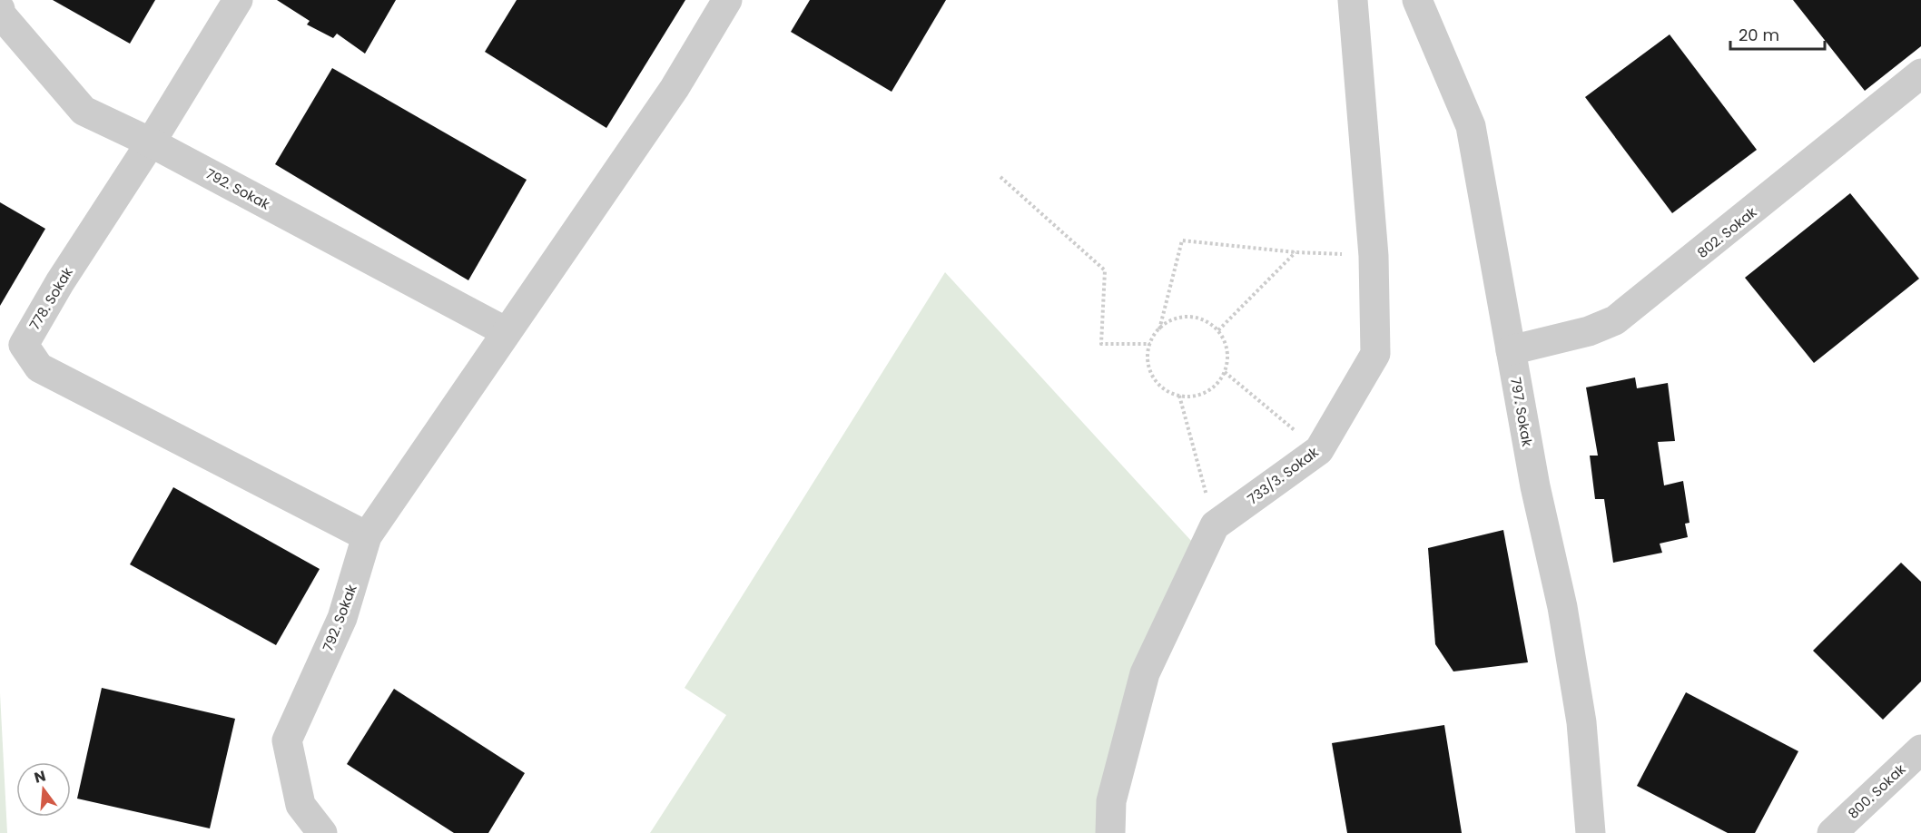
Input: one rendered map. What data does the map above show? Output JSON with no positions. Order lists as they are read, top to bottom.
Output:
{
  "streets": {
    "street": [
      "792. Sokak",
      "802. Sokak",
      "778. Sokak",
      "797. Sokak",
      "733/3. Sokak",
      "800. Sokak"
    ]
  },
  "crossings": [
    ["792. Sokak", "778. Sokak"],
    ["802. Sokak", "797. Sokak"]
  ],
  "scale_bar": "20 m",
  "north": "top"
}
